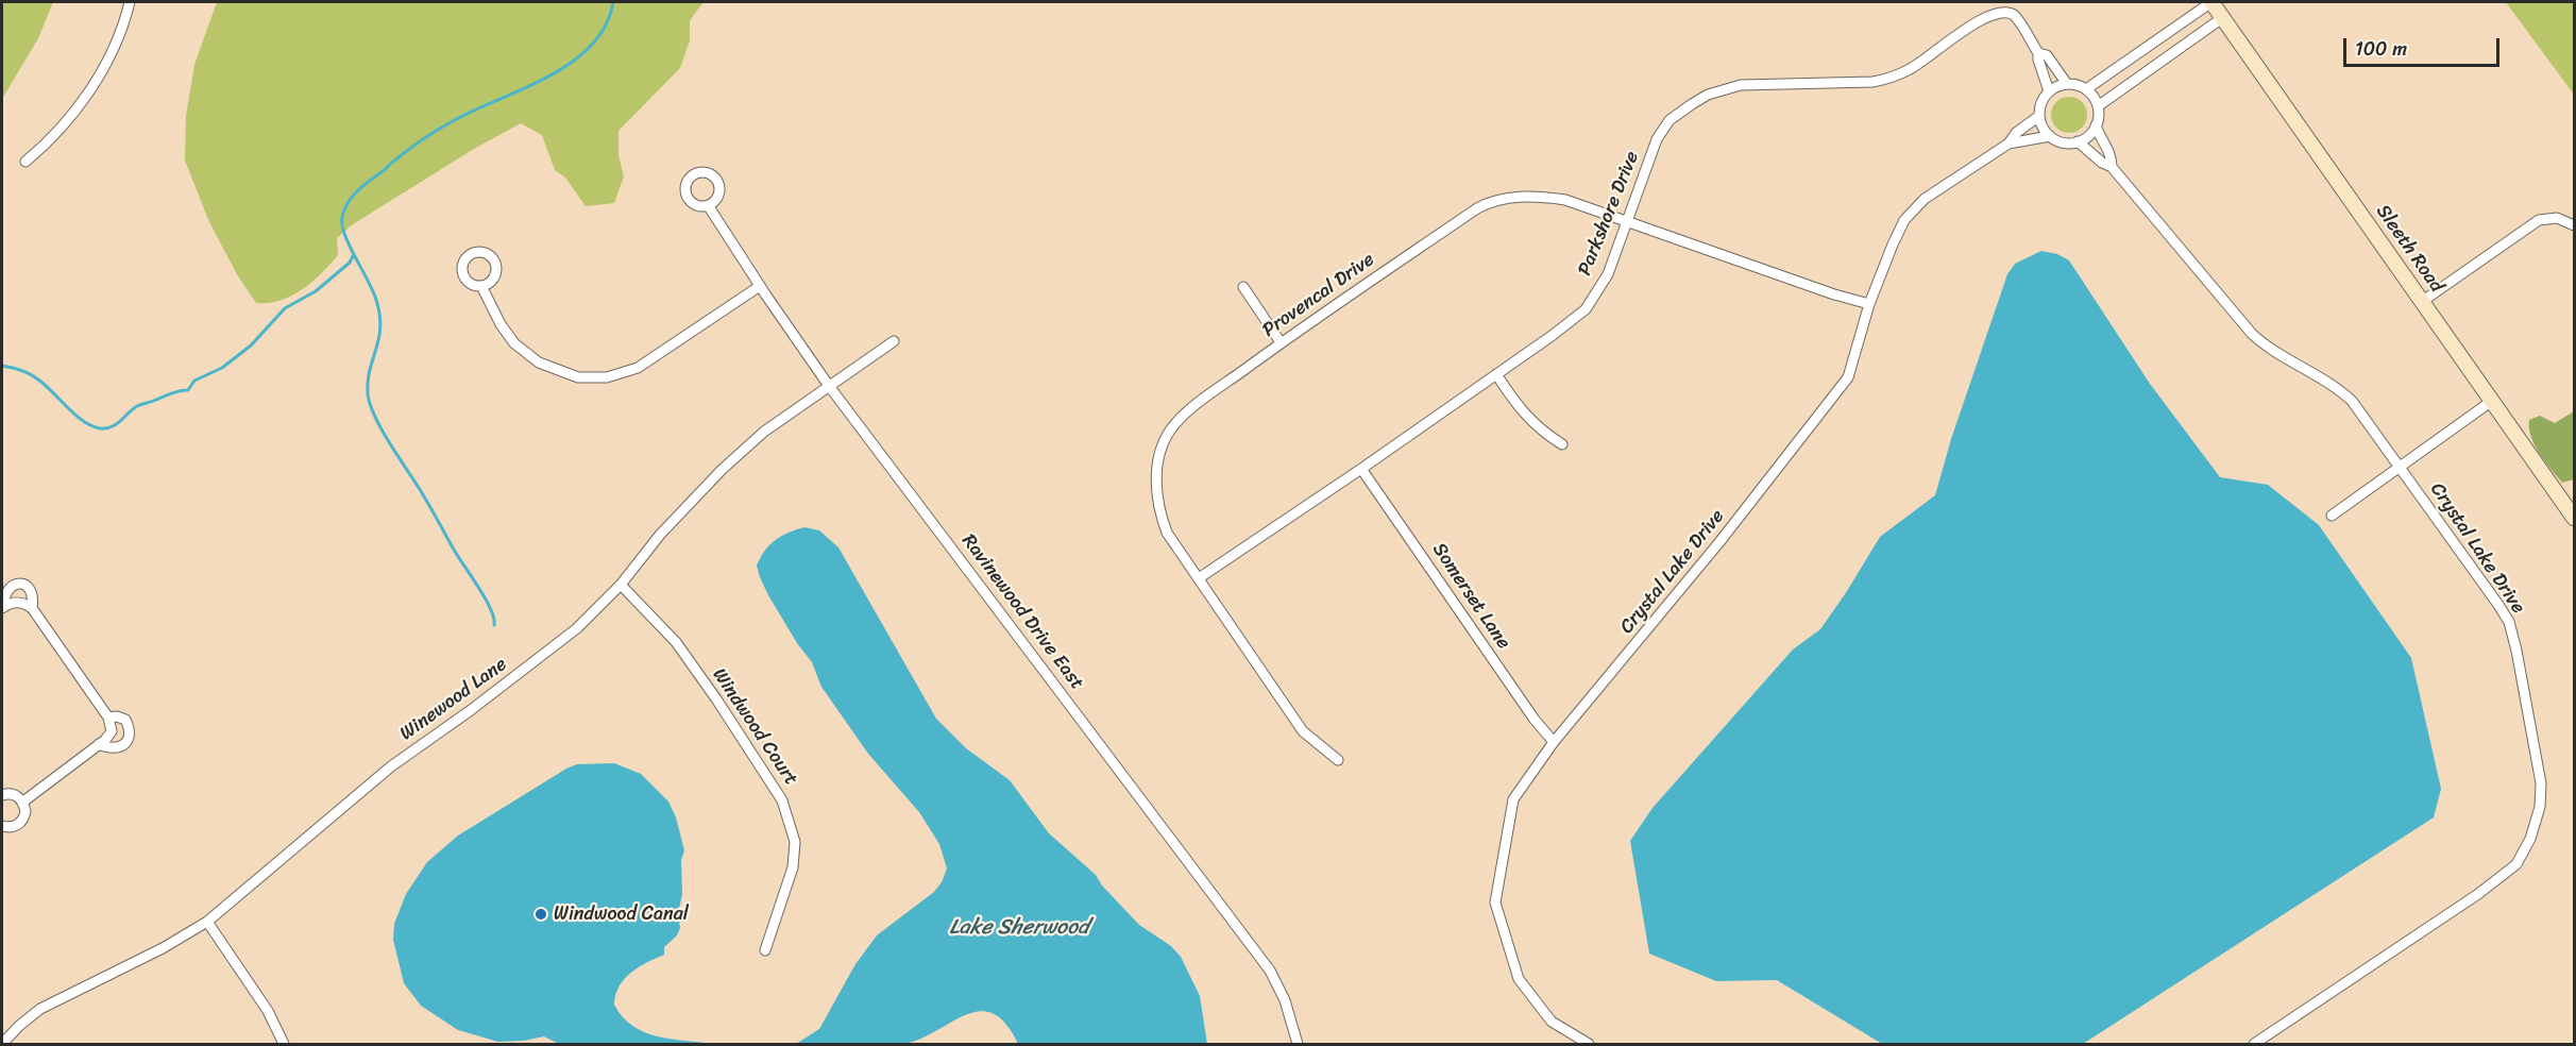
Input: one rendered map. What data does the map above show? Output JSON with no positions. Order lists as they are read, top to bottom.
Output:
{
  "streets": {
    "street": [
      "Parkshore Drive",
      "Sleeth Road",
      "Provencal Drive",
      "Crystal Lake Drive",
      "Somerset Lane",
      "Ravinewood Drive East",
      "Winewood Lane",
      "Windwood Court"
    ]
  },
  "crossings": [
    ["Parkshore Drive", "Provencal Drive"],
    ["Parkshore Drive", "Crystal Lake Drive"],
    ["Parkshore Drive", "Somerset Lane"],
    ["Provencal Drive", "Crystal Lake Drive"],
    ["Crystal Lake Drive", "Somerset Lane"],
    ["Ravinewood Drive East", "Winewood Lane"],
    ["Winewood Lane", "Windwood Court"]
  ],
  "water": ["Lake Sherwood"],
  "places": ["Windwood Canal"],
  "scale_bar": "100 m"
}
